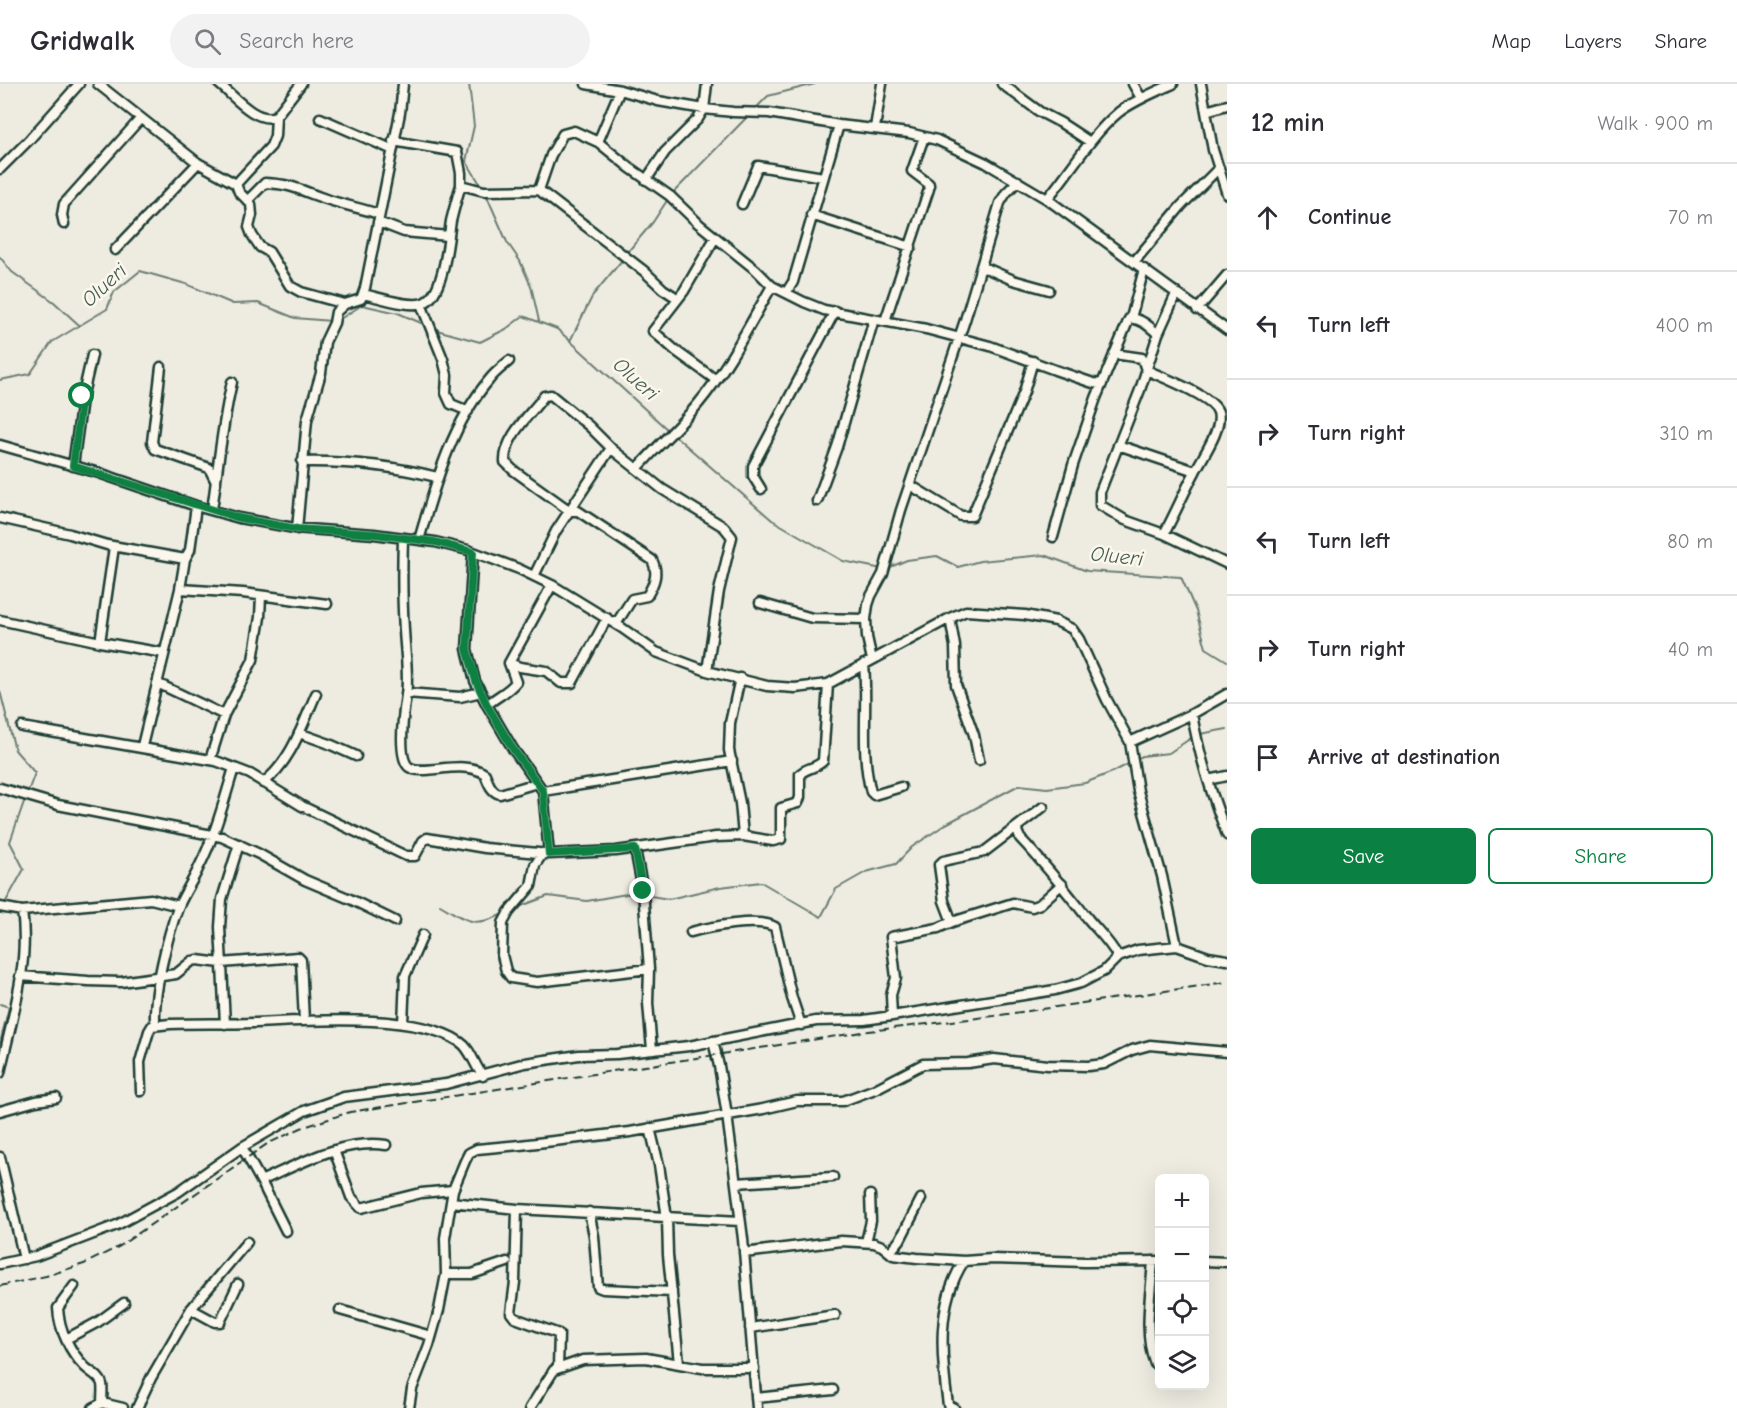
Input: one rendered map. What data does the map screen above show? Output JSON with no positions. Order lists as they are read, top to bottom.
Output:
{
  "water": ["Olueri"],
  "page": {
    "header": "Gridwalk",
    "search": "Search here",
    "nav": ["Map", "Layers", "Share"],
    "heading": ["12 min", "Walk · 900 m"],
    "list": [
      ["Continue", "70 m"],
      ["Turn left", "400 m"],
      ["Turn right", "310 m"],
      ["Turn left", "80 m"],
      ["Turn right", "40 m"],
      "Arrive at destination"
    ],
    "buttons": ["Save", "Share"],
    "map_buttons": ["+", "−"]
  }
}
